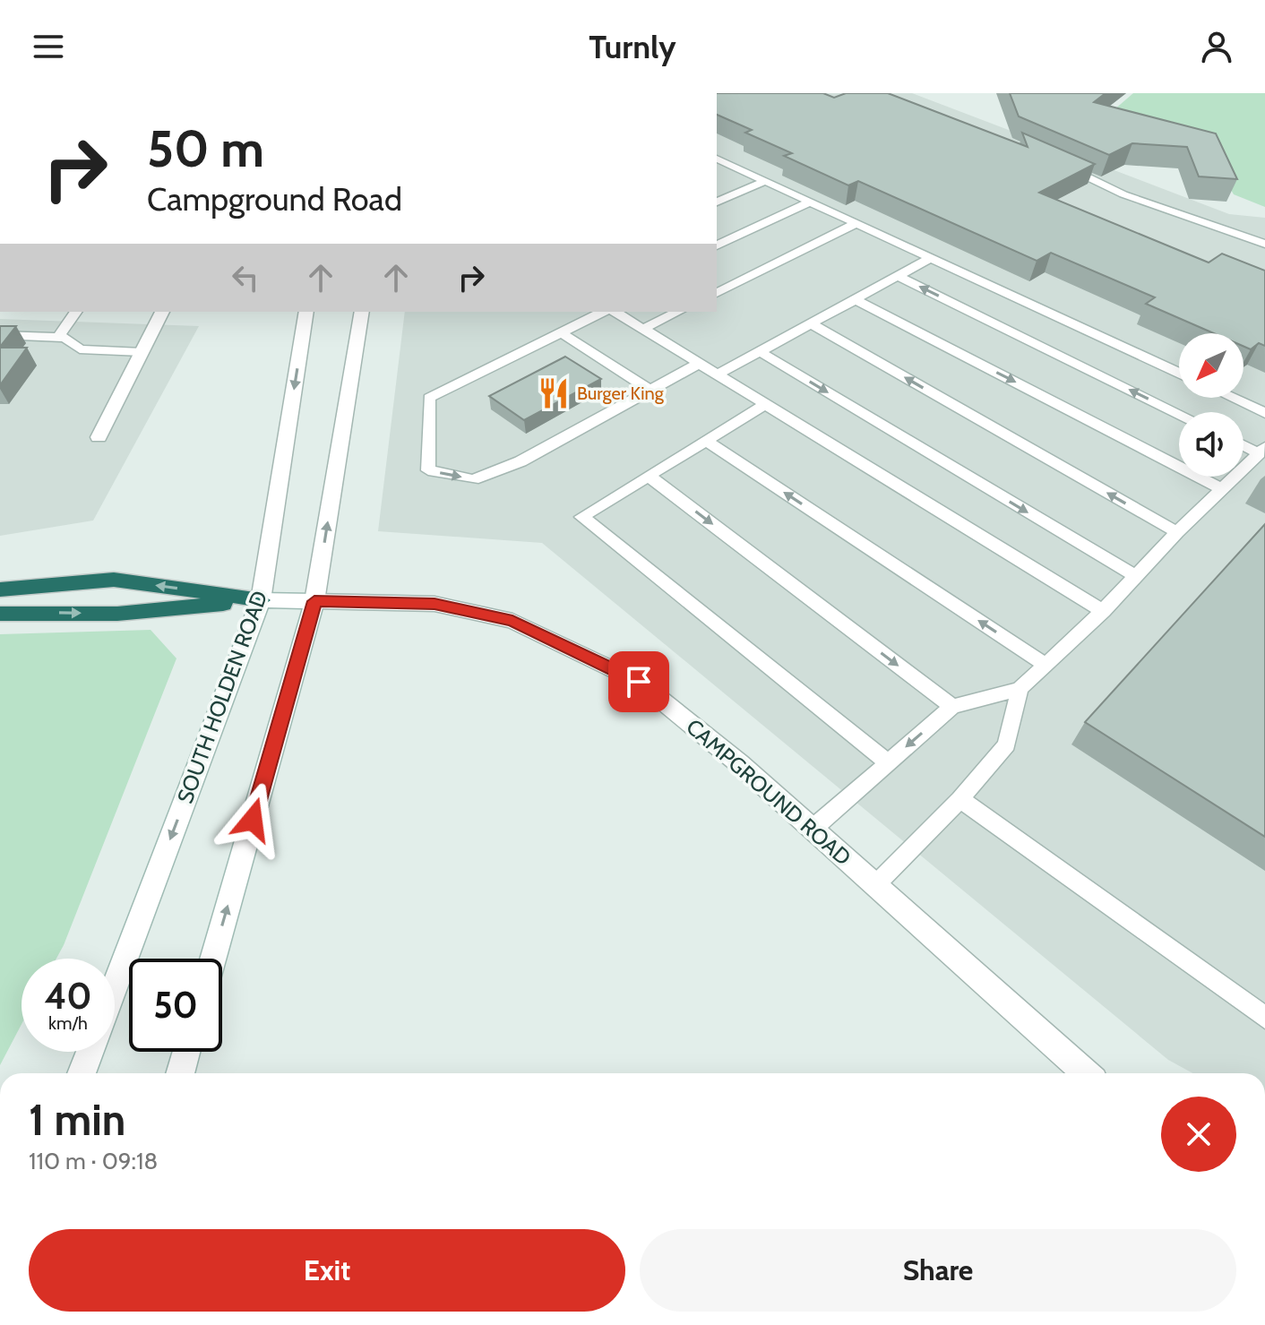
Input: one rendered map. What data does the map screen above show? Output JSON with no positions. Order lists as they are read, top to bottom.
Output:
{
  "streets": {
    "street": ["SOUTH HOLDEN ROAD", "CAMPGROUND ROAD"]
  },
  "crossings": [
    ["SOUTH HOLDEN ROAD", "CAMPGROUND ROAD"]
  ],
  "places": {
    "restaurant": ["Burger King"]
  },
  "north": "bottom left",
  "page": {
    "header": "Turnly",
    "turn": ["50 m", "Campground Road"],
    "speed": "40 km/h",
    "limit": "50",
    "heading": ["1 min", "110 m · 09:18"],
    "buttons": ["Exit", "Share"]
  }
}
